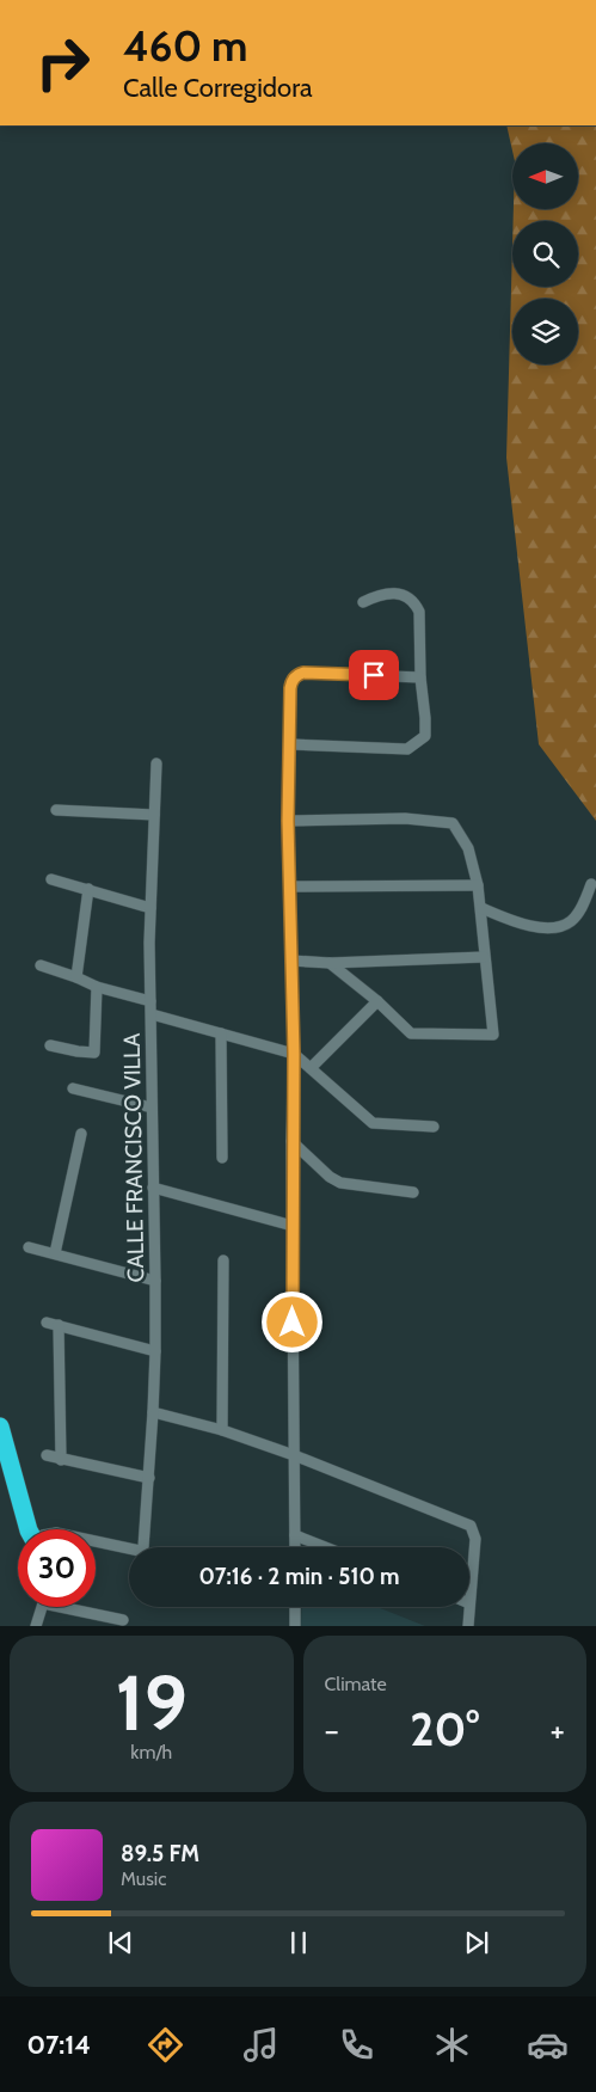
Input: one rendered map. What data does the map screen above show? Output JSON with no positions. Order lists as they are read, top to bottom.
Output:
{
  "streets": {
    "street": ["CALLE FRANCISCO VILLA"]
  },
  "north": "left",
  "page": {
    "turn": ["460 m", "Calle Corregidora"],
    "limit": "30",
    "trip": "07:16 · 2 min · 510 m",
    "tile": [
      ["19", "km/h"],
      "Climate"
    ],
    "heat": ["−", "20°", "+"],
    "song": ["89.5 FM", "Music"],
    "tabs": "07:14"
  }
}
